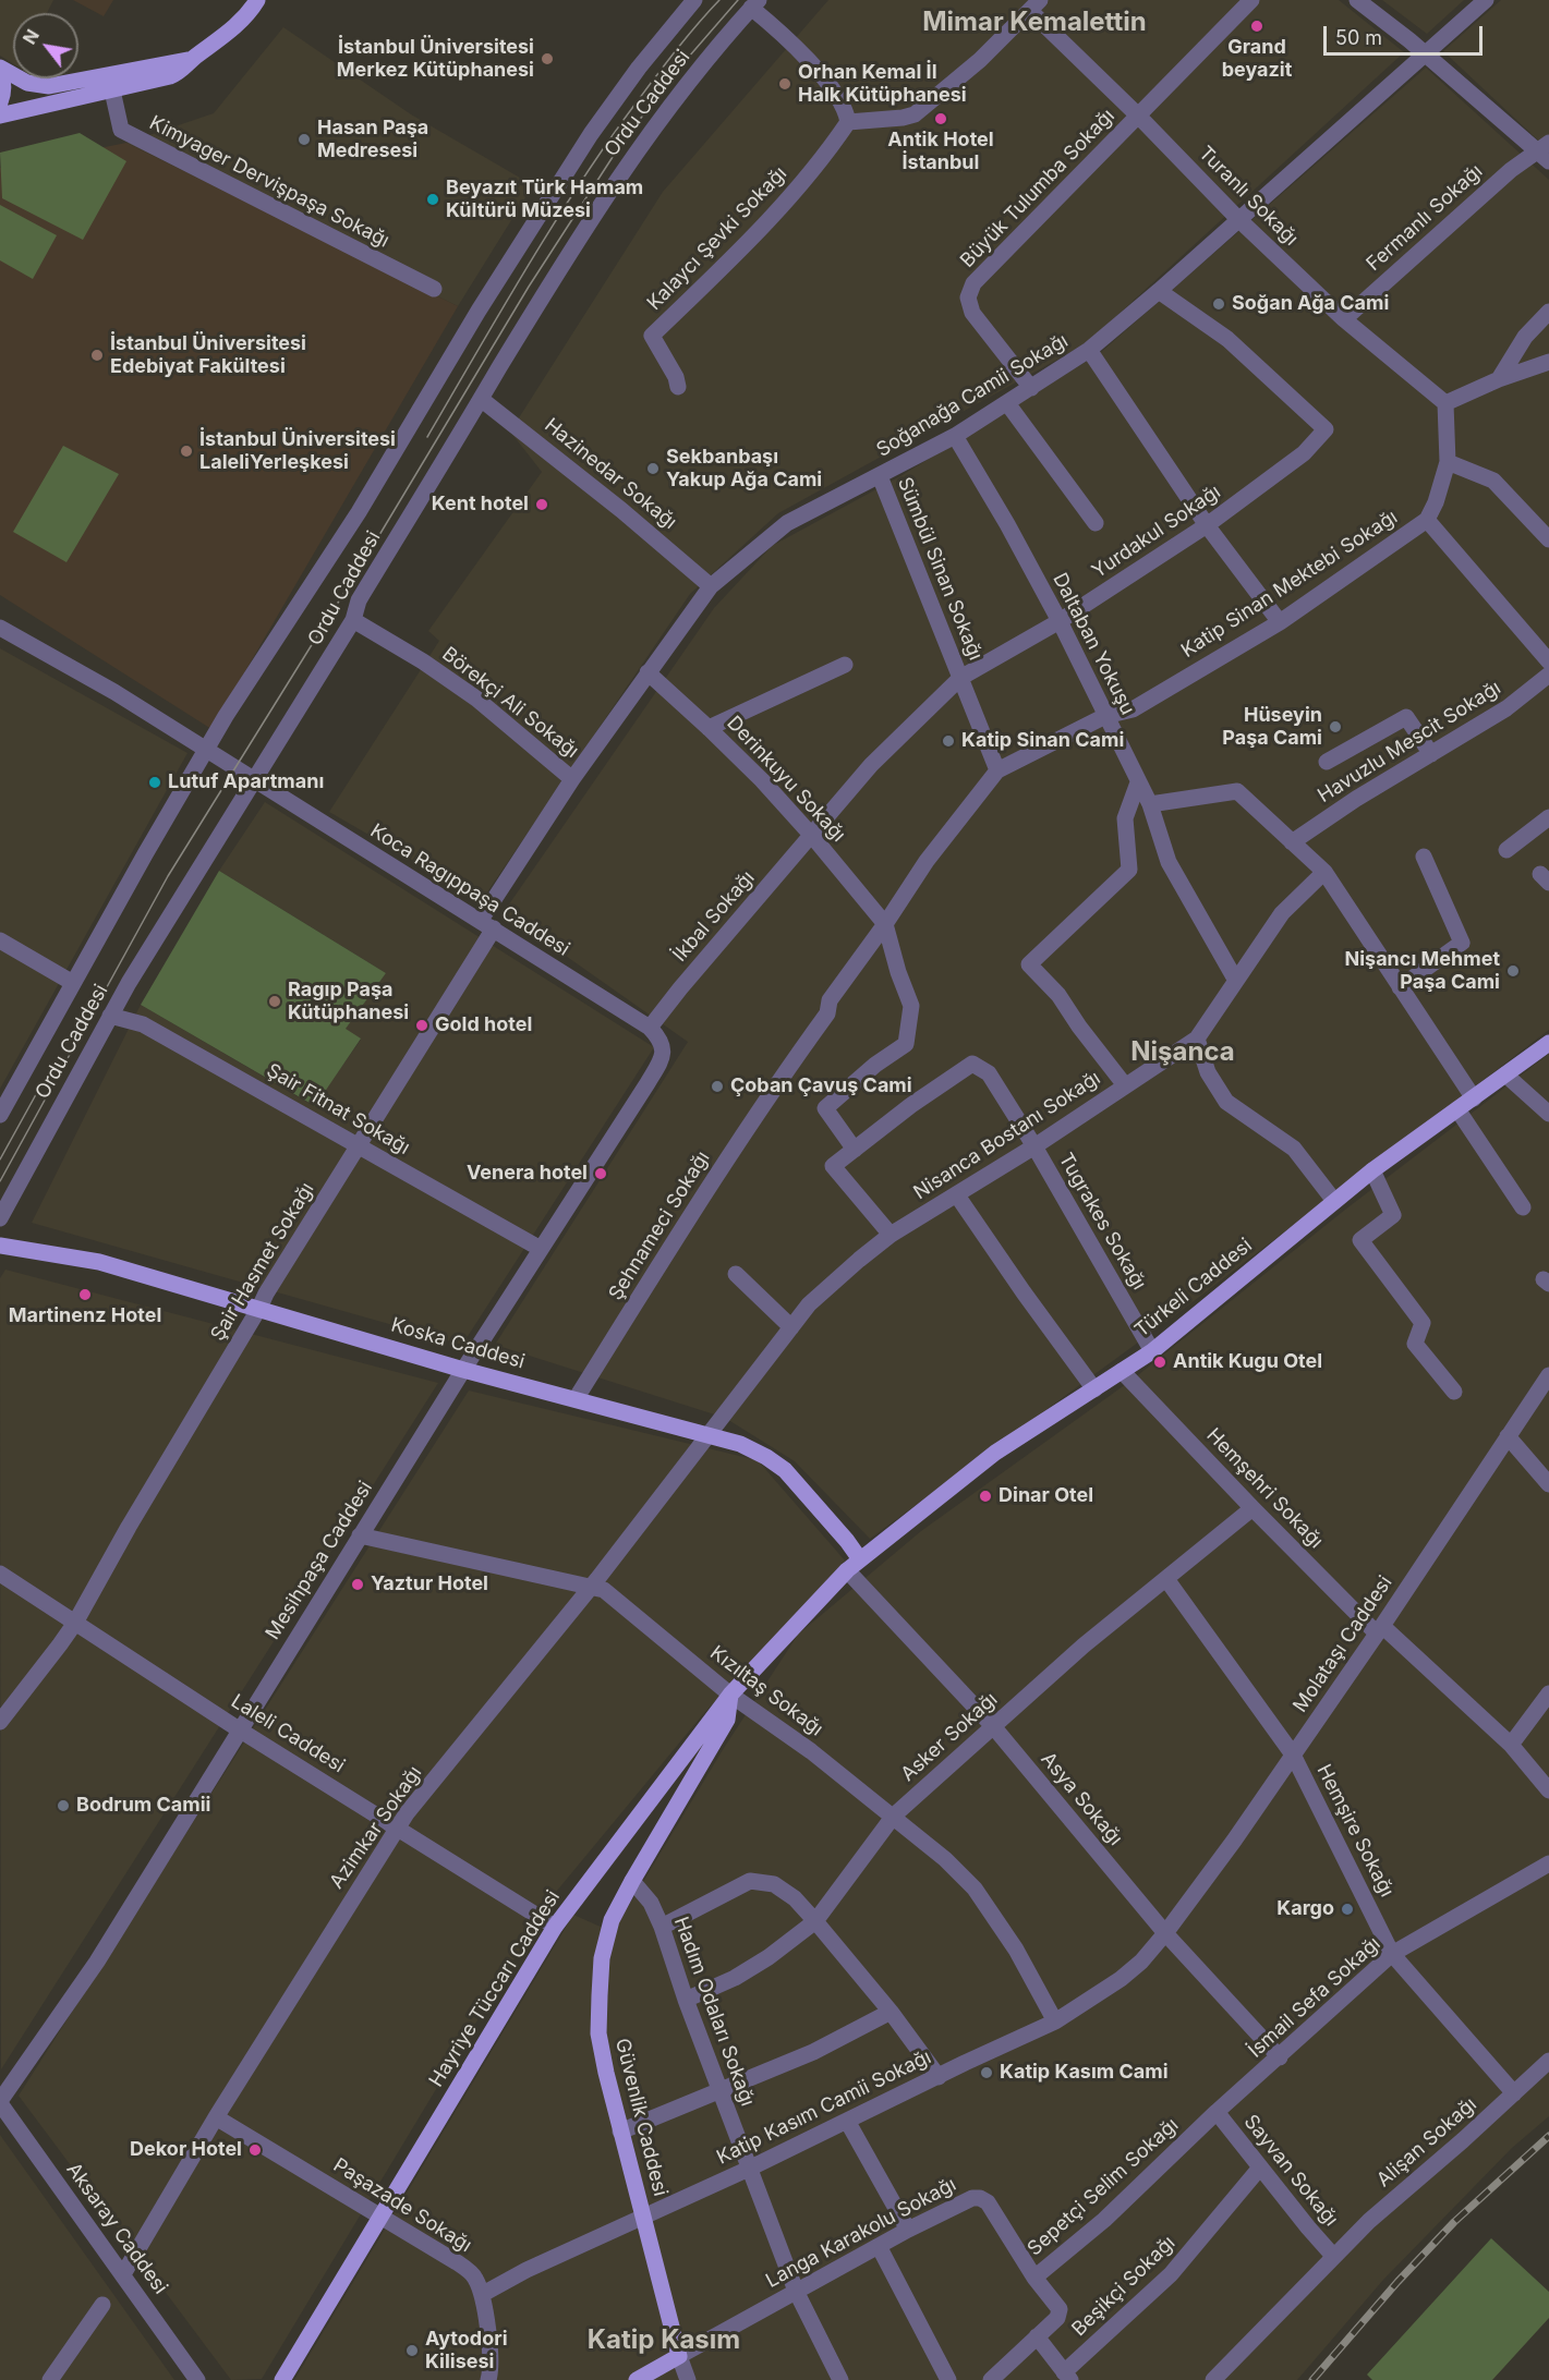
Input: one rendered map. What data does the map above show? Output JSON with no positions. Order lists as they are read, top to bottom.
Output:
{
  "streets": {
    "main road": [
      "Türkeli Caddesi",
      "Koska Caddesi",
      "Hayriye Tüccarı Caddesi",
      "Güvenlik Caddesi"
    ],
    "street": [
      "Ordu Caddesi",
      "Kimyager Dervişpaşa Sokağı",
      "Büyük Tulumba Sokağı",
      "Turanlı Sokağı",
      "Fermanlı Sokağı",
      "Kalaycı Şevki Sokağı",
      "Soğanağa Camii Sokağı",
      "Hazinedar Sokağı",
      "Yurdakul Sokağı",
      "Sümbül Sinan Sokağı",
      "Katip Sinan Mektebi Sokağı",
      "Daltaban Yokuşu",
      "Börekçi Ali Sokağı",
      "Havuzlu Mescit Sokağı",
      "Derinkuyu Sokağı",
      "Koca Ragıppaşa Caddesi",
      "İkbal Sokağı",
      "Şair Fitnat Sokağı",
      "Nisanca Bostanı Sokağı",
      "Tugrakes Sokağı",
      "Şehnameci Sokağı",
      "Şair Hasmet Sokağı",
      "Hemşehri Sokağı",
      "Mesihpaşa Caddesi",
      "Molataşı Caddesi",
      "Kızıltaş Sokağı",
      "Laleli Caddesi",
      "Asker Sokağı",
      "Asya Sokağı",
      "Azimkar Sokağı",
      "Hemşire Sokağı",
      "İsmail Sefa Sokağı",
      "Hadım Odaları Sokağı",
      "Katip Kasım Camii Sokağı",
      "Alişan Sokağı",
      "Sayvan Sokağı",
      "Sepetçi Selim Sokağı",
      "Paşazade Sokağı",
      "Aksaray Caddesi",
      "Langa Karakolu Sokağı",
      "Beşikçi Sokağı"
    ]
  },
  "crossings": [
    ["Ordu Caddesi", "Hazinedar Sokağı"],
    ["Ordu Caddesi", "Börekçi Ali Sokağı"],
    ["Ordu Caddesi", "Koca Ragıppaşa Caddesi"],
    ["Ordu Caddesi", "Şair Fitnat Sokağı"],
    ["Büyük Tulumba Sokağı", "Turanlı Sokağı"],
    ["Büyük Tulumba Sokağı", "Soğanağa Camii Sokağı"],
    ["Turanlı Sokağı", "Fermanlı Sokağı"],
    ["Turanlı Sokağı", "Soğanağa Camii Sokağı"],
    ["Soğanağa Camii Sokağı", "Hazinedar Sokağı"],
    ["Soğanağa Camii Sokağı", "Yurdakul Sokağı"],
    ["Soğanağa Camii Sokağı", "Sümbül Sinan Sokağı"],
    ["Soğanağa Camii Sokağı", "Daltaban Yokuşu"],
    ["Soğanağa Camii Sokağı", "Börekçi Ali Sokağı"],
    ["Soğanağa Camii Sokağı", "Derinkuyu Sokağı"],
    ["Soğanağa Camii Sokağı", "Şair Hasmet Sokağı"],
    ["Yurdakul Sokağı", "Sümbül Sinan Sokağı"],
    ["Yurdakul Sokağı", "Daltaban Yokuşu"],
    ["Sümbül Sinan Sokağı", "Katip Sinan Mektebi Sokağı"],
    ["Sümbül Sinan Sokağı", "Derinkuyu Sokağı"],
    ["Sümbül Sinan Sokağı", "İkbal Sokağı"],
    ["Sümbül Sinan Sokağı", "Şehnameci Sokağı"],
    ["Katip Sinan Mektebi Sokağı", "Daltaban Yokuşu"],
    ["Katip Sinan Mektebi Sokağı", "Şehnameci Sokağı"],
    ["Daltaban Yokuşu", "Nisanca Bostanı Sokağı"],
    ["Börekçi Ali Sokağı", "Şair Hasmet Sokağı"],
    ["Derinkuyu Sokağı", "İkbal Sokağı"],
    ["Derinkuyu Sokağı", "Şehnameci Sokağı"],
    ["Koca Ragıppaşa Caddesi", "İkbal Sokağı"],
    ["Koca Ragıppaşa Caddesi", "Şair Hasmet Sokağı"],
    ["Koca Ragıppaşa Caddesi", "Mesihpaşa Caddesi"],
    ["İkbal Sokağı", "Mesihpaşa Caddesi"],
    ["Şair Fitnat Sokağı", "Şair Hasmet Sokağı"],
    ["Şair Fitnat Sokağı", "Mesihpaşa Caddesi"],
    ["Nisanca Bostanı Sokağı", "Tugrakes Sokağı"],
    ["Nisanca Bostanı Sokağı", "Koska Caddesi"],
    ["Nisanca Bostanı Sokağı", "Azimkar Sokağı"],
    ["Tugrakes Sokağı", "Türkeli Caddesi"],
    ["Şehnameci Sokağı", "Koska Caddesi"],
    ["Şair Hasmet Sokağı", "Koska Caddesi"],
    ["Şair Hasmet Sokağı", "Laleli Caddesi"],
    ["Türkeli Caddesi", "Koska Caddesi"],
    ["Türkeli Caddesi", "Hemşehri Sokağı"],
    ["Türkeli Caddesi", "Asya Sokağı"],
    ["Türkeli Caddesi", "Hayriye Tüccarı Caddesi"],
    ["Koska Caddesi", "Mesihpaşa Caddesi"],
    ["Koska Caddesi", "Asya Sokağı"],
    ["Koska Caddesi", "Azimkar Sokağı"],
    ["Koska Caddesi", "Hayriye Tüccarı Caddesi"],
    ["Hemşehri Sokağı", "Molataşı Caddesi"],
    ["Hemşehri Sokağı", "Asker Sokağı"],
    ["Mesihpaşa Caddesi", "Kızıltaş Sokağı"],
    ["Mesihpaşa Caddesi", "Laleli Caddesi"],
    ["Mesihpaşa Caddesi", "Aksaray Caddesi"],
    ["Molataşı Caddesi", "Asya Sokağı"],
    ["Molataşı Caddesi", "Hemşire Sokağı"],
    ["Molataşı Caddesi", "Katip Kasım Camii Sokağı"],
    ["Kızıltaş Sokağı", "Asker Sokağı"],
    ["Kızıltaş Sokağı", "Azimkar Sokağı"],
    ["Kızıltaş Sokağı", "Hayriye Tüccarı Caddesi"],
    ["Kızıltaş Sokağı", "Katip Kasım Camii Sokağı"],
    ["Kızıltaş Sokağı", "Güvenlik Caddesi"],
    ["Laleli Caddesi", "Azimkar Sokağı"],
    ["Laleli Caddesi", "Hayriye Tüccarı Caddesi"],
    ["Asker Sokağı", "Asya Sokağı"],
    ["Asker Sokağı", "Hemşire Sokağı"],
    ["Asker Sokağı", "Hadım Odaları Sokağı"],
    ["Asya Sokağı", "Hayriye Tüccarı Caddesi"],
    ["Asya Sokağı", "İsmail Sefa Sokağı"],
    ["Asya Sokağı", "Katip Kasım Camii Sokağı"],
    ["Azimkar Sokağı", "Paşazade Sokağı"],
    ["Azimkar Sokağı", "Aksaray Caddesi"],
    ["Hemşire Sokağı", "İsmail Sefa Sokağı"],
    ["Hemşire Sokağı", "Alişan Sokağı"],
    ["Hayriye Tüccarı Caddesi", "Güvenlik Caddesi"],
    ["Hayriye Tüccarı Caddesi", "Paşazade Sokağı"],
    ["İsmail Sefa Sokağı", "Sayvan Sokağı"],
    ["İsmail Sefa Sokağı", "Sepetçi Selim Sokağı"],
    ["Hadım Odaları Sokağı", "Katip Kasım Camii Sokağı"],
    ["Hadım Odaları Sokağı", "Güvenlik Caddesi"],
    ["Hadım Odaları Sokağı", "Langa Karakolu Sokağı"],
    ["Katip Kasım Camii Sokağı", "Güvenlik Caddesi"],
    ["Katip Kasım Camii Sokağı", "Paşazade Sokağı"],
    ["Güvenlik Caddesi", "Langa Karakolu Sokağı"],
    ["Alişan Sokağı", "Sayvan Sokağı"],
    ["Sayvan Sokağı", "Sepetçi Selim Sokağı"],
    ["Sayvan Sokağı", "Beşikçi Sokağı"],
    ["Sepetçi Selim Sokağı", "Langa Karakolu Sokağı"]
  ],
  "districts": ["Mimar Kemalettin", "Nişanca", "Katip Kasım"],
  "places": [
    "Grand beyazit",
    "İstanbul Üniversitesi Merkez Kütüphanesi",
    "Orhan Kemal İl Halk Kütüphanesi",
    "Antik Hotel İstanbul",
    "Hasan Paşa Medresesi",
    "Beyazıt Türk Hamam Kültürü Müzesi",
    "Soğan Ağa Cami",
    "İstanbul Üniversitesi Edebiyat Fakültesi",
    "İstanbul Üniversitesi LaleliYerleşkesi",
    "Sekbanbaşı Yakup Ağa Cami",
    "Kent hotel",
    "Hüseyin Paşa Cami",
    "Katip Sinan Cami",
    "Lutuf Apartmanı",
    "Nişancı Mehmet Paşa Cami",
    "Ragıp Paşa Kütüphanesi",
    "Gold hotel",
    "Çoban Çavuş Cami",
    "Venera hotel",
    "Martinenz Hotel",
    "Antik Kugu Otel",
    "Dinar Otel",
    "Yaztur Hotel",
    "Bodrum Camii",
    "Kargo",
    "Katip Kasım Cami",
    "Dekor Hotel",
    "Aytodori Kilisesi"
  ],
  "scale_bar": "50 m",
  "north": "top left"
}
